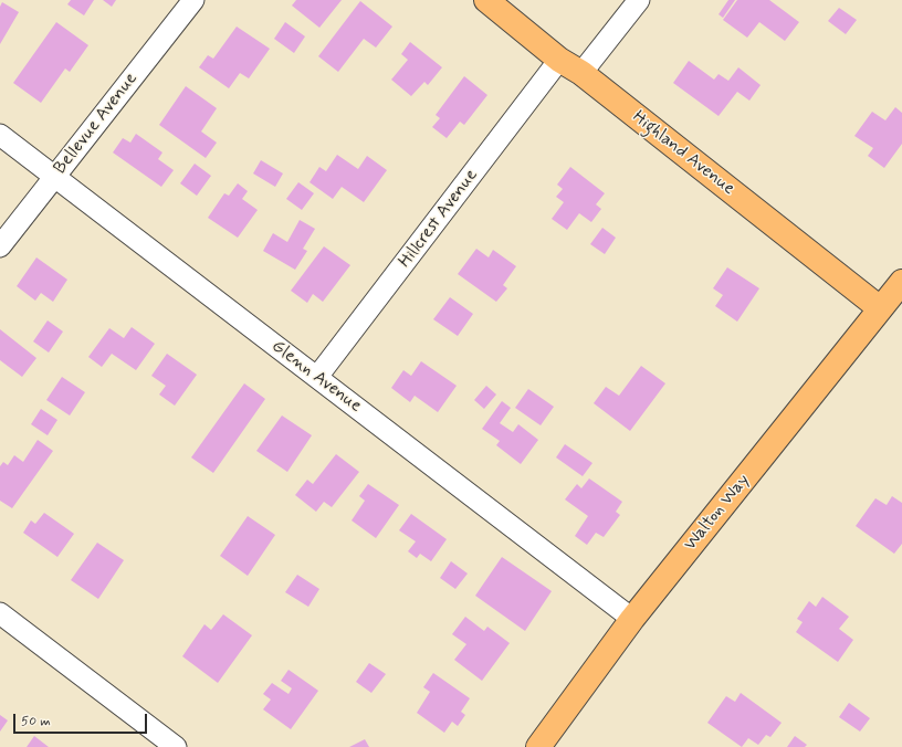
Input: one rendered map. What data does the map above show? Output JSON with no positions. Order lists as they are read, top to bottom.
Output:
{
  "streets": {
    "main road": ["Highland Avenue", "Walton Way"],
    "street": ["Bellevue Avenue", "Hillcrest Avenue", "Glenn Avenue"]
  },
  "crossings": [
    ["Bellevue Avenue", "Glenn Avenue"],
    ["Highland Avenue", "Hillcrest Avenue"],
    ["Highland Avenue", "Walton Way"],
    ["Hillcrest Avenue", "Glenn Avenue"],
    ["Glenn Avenue", "Walton Way"]
  ],
  "scale_bar": "50 m"
}
